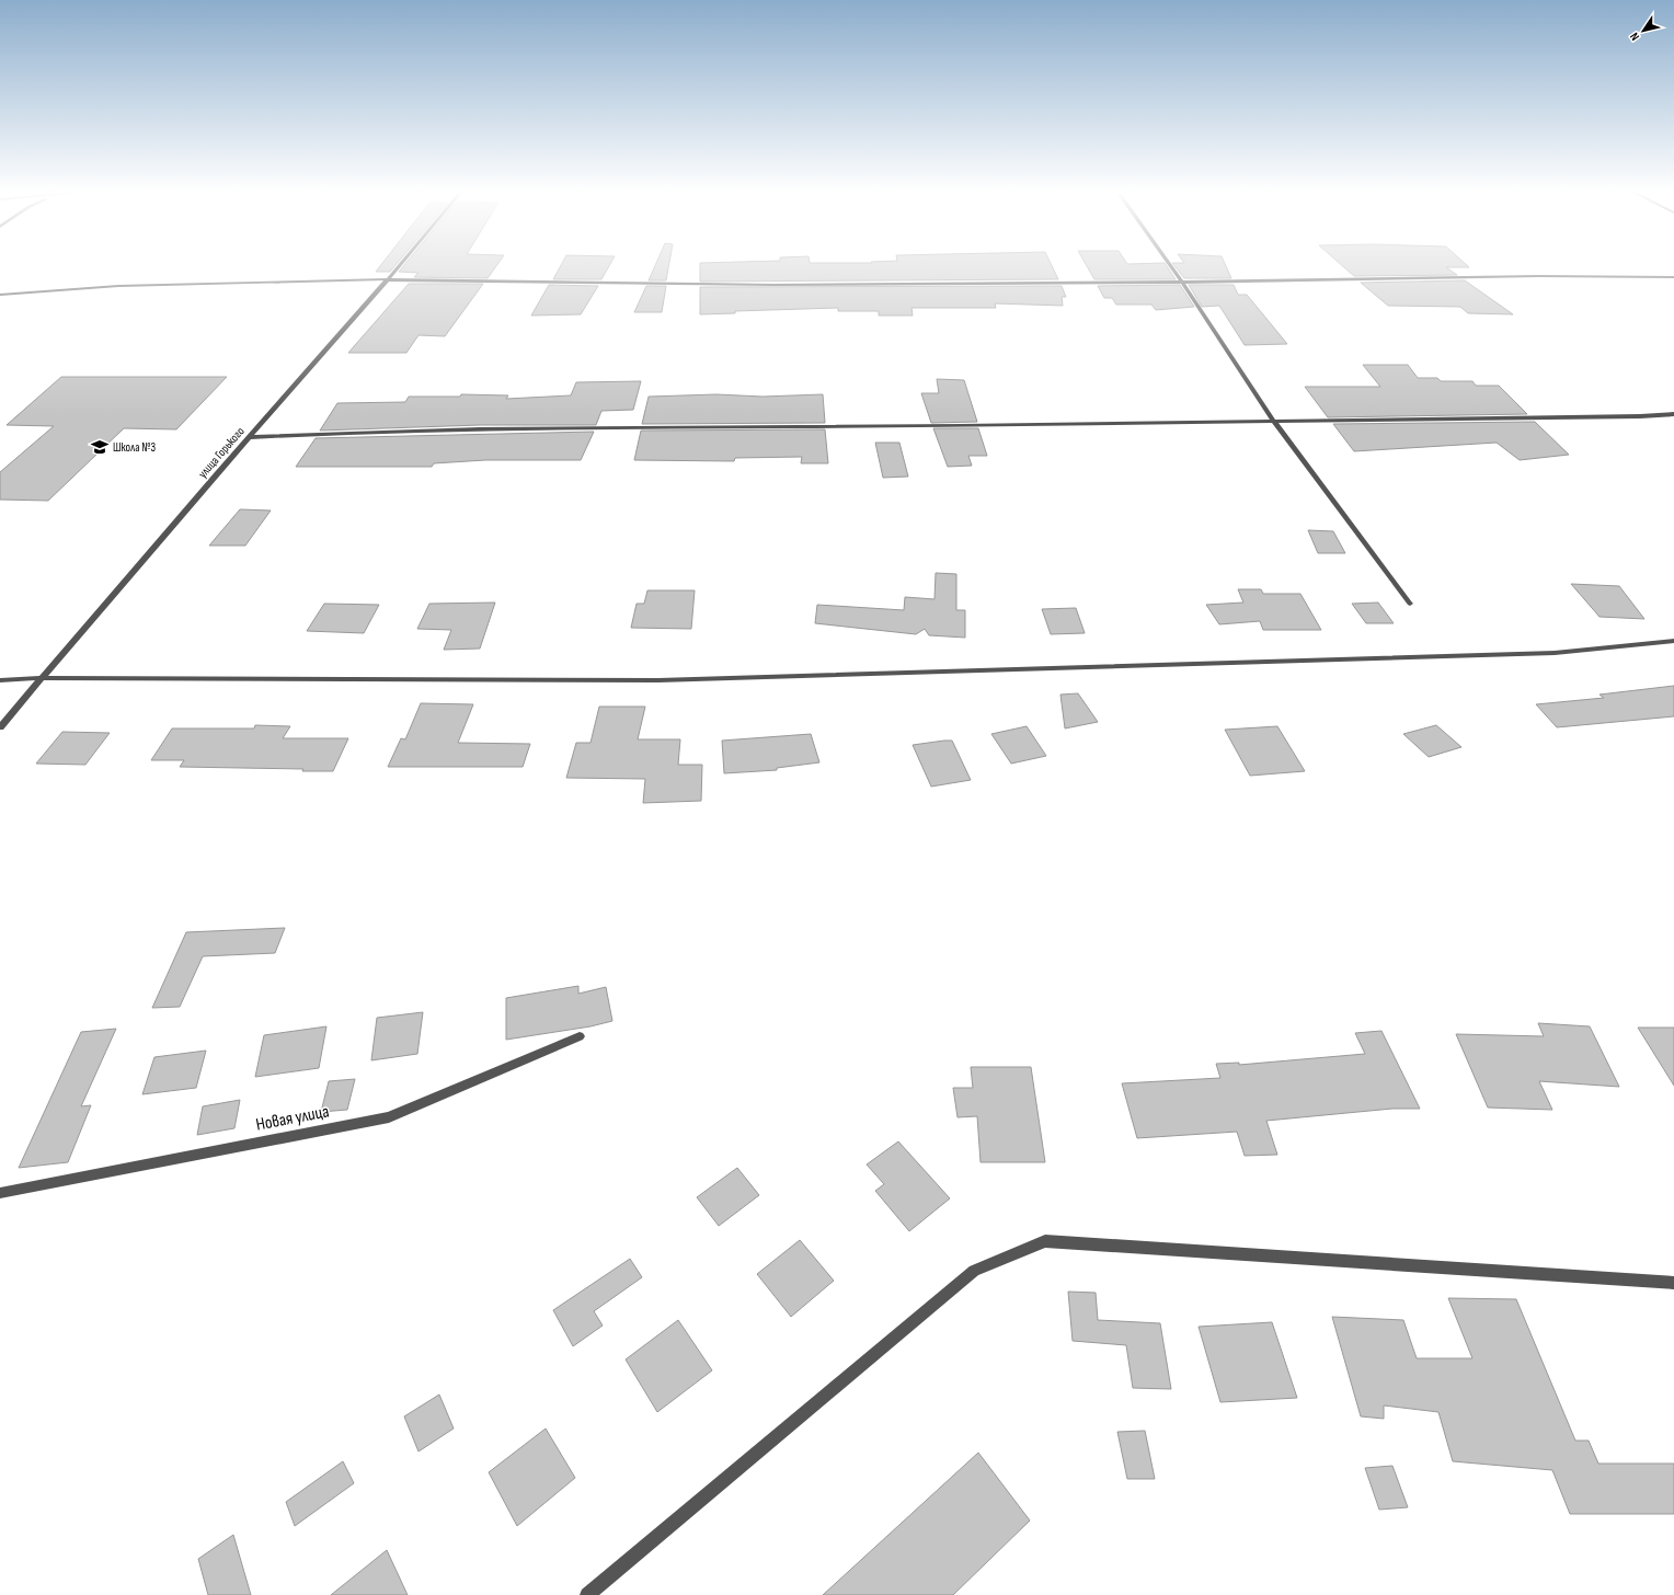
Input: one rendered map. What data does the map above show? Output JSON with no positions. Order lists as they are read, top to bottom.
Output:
{
  "streets": {
    "street": ["улица Горького", "Новая улица"]
  },
  "places": {
    "school or university": ["Школа №3"]
  },
  "north": "bottom left"
}
